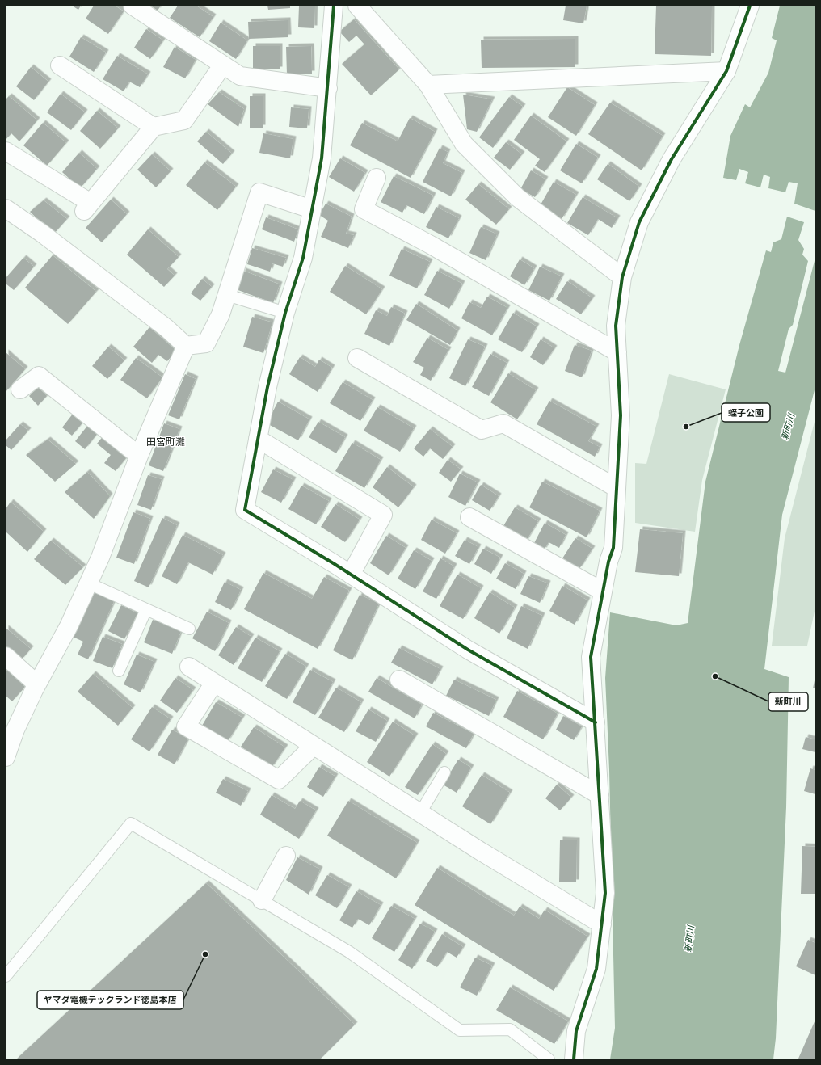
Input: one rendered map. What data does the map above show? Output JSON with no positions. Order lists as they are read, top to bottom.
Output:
{
  "districts": ["田宮町灘"],
  "water": ["新町川"],
  "places": ["蛭子公園", "新町川", "ヤマダ電機テックランド徳島本店"]
}
